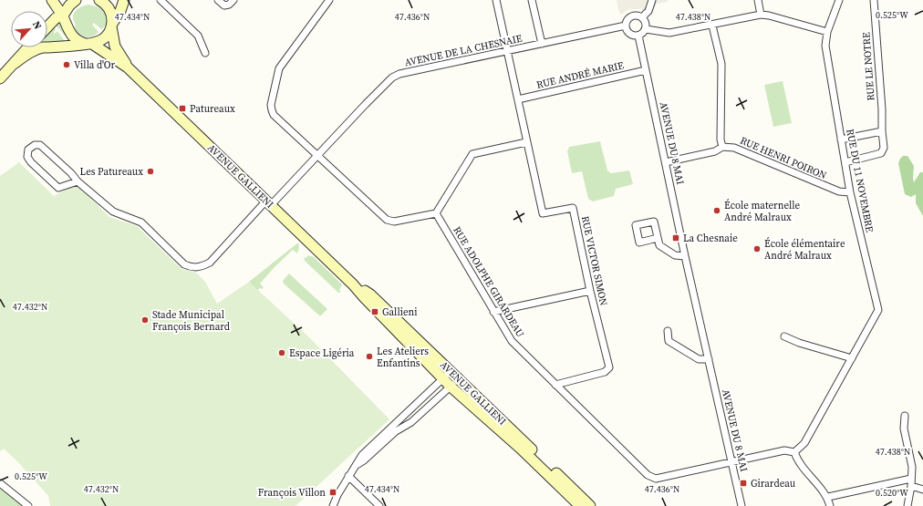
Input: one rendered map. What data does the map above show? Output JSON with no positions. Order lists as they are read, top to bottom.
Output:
{
  "streets": {
    "main road": ["AVENUE GALLIENI"],
    "street": [
      "AVENUE DE LA CHESNAIE",
      "RUE LE NOTRE",
      "RUE ANDRÉ MARIE",
      "AVENUE DU 8 MAI",
      "RUE HENRI POIRON",
      "RUE DU 11 NOVEMBRE",
      "RUE VICTOR SIMON",
      "RUE ADOLPHE GIRARDEAU"
    ]
  },
  "crossings": [
    ["AVENUE DE LA CHESNAIE", "AVENUE DU 8 MAI"],
    ["AVENUE DE LA CHESNAIE", "AVENUE GALLIENI"],
    ["AVENUE DE LA CHESNAIE", "RUE VICTOR SIMON"],
    ["RUE LE NOTRE", "RUE DU 11 NOVEMBRE"],
    ["RUE ANDRÉ MARIE", "AVENUE DU 8 MAI"],
    ["RUE ANDRÉ MARIE", "RUE VICTOR SIMON"],
    ["AVENUE DU 8 MAI", "RUE ADOLPHE GIRARDEAU"],
    ["RUE HENRI POIRON", "RUE DU 11 NOVEMBRE"],
    ["RUE VICTOR SIMON", "RUE ADOLPHE GIRARDEAU"]
  ],
  "places": {
    "other": [
      "Villa d'Or",
      "Les Patureaux",
      "École maternelle André Malraux",
      "École élémentaire André Malraux",
      "Stade Municipal François Bernard",
      "Espace Ligéria",
      "Les Ateliers Enfantins"
    ],
    "transit": [
      "Patureaux",
      "La Chesnaie",
      "Gallieni",
      "Girardeau",
      "François Villon"
    ]
  },
  "north": "top right",
  "coordinates": [
    "0.525°W",
    "47.434°N",
    "47.436°N",
    "47.438°N",
    "47.432°N",
    "0.520°W"
  ]
}
